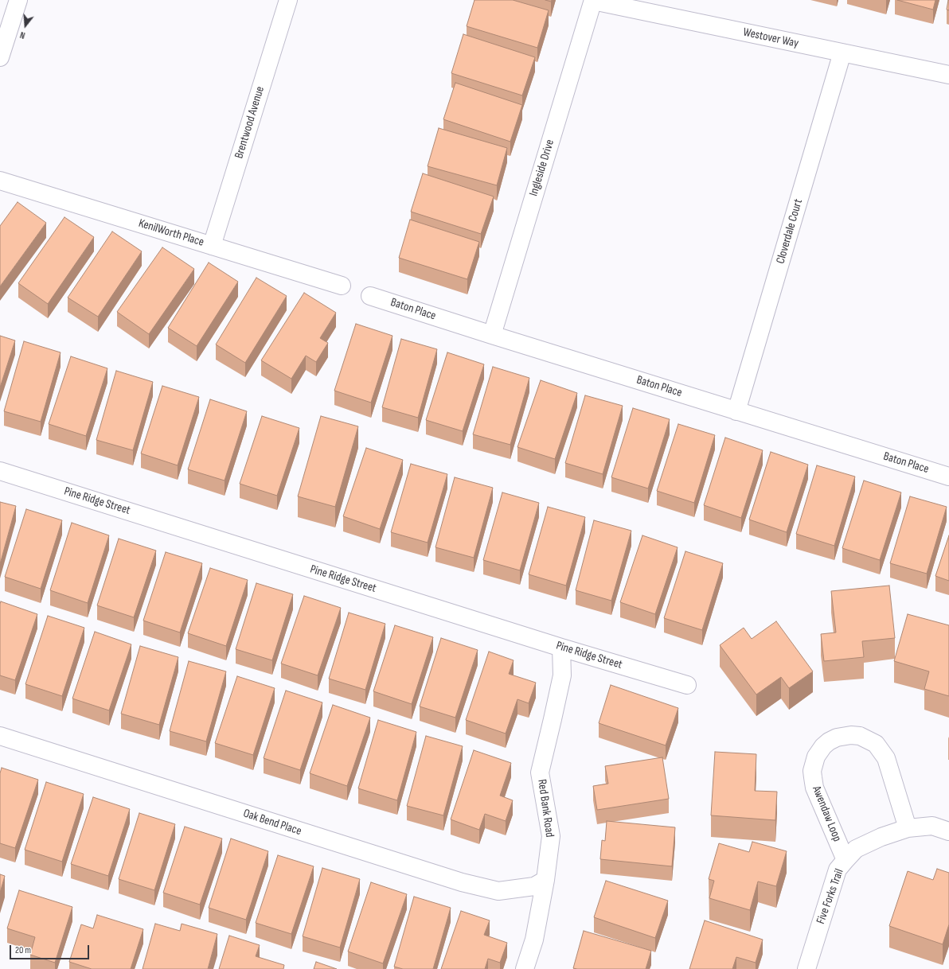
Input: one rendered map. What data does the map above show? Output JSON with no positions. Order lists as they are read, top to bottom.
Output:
{
  "streets": {
    "street": [
      "Westover Way",
      "Brentwood Avenue",
      "Ingleside Drive",
      "Cloverdale Court",
      "KenilWorth Place",
      "Baton Place",
      "Pine Ridge Street",
      "Red Bank Road",
      "Awendaw Loop",
      "Oak Bend Place",
      "Five Forks Trail"
    ]
  },
  "crossings": [
    ["Westover Way", "Ingleside Drive"],
    ["Westover Way", "Cloverdale Court"],
    ["Brentwood Avenue", "KenilWorth Place"],
    ["Ingleside Drive", "Baton Place"],
    ["Cloverdale Court", "Baton Place"],
    ["Pine Ridge Street", "Red Bank Road"],
    ["Red Bank Road", "Oak Bend Place"],
    ["Awendaw Loop", "Five Forks Trail"]
  ],
  "scale_bar": "20 m",
  "north": "bottom"
}
